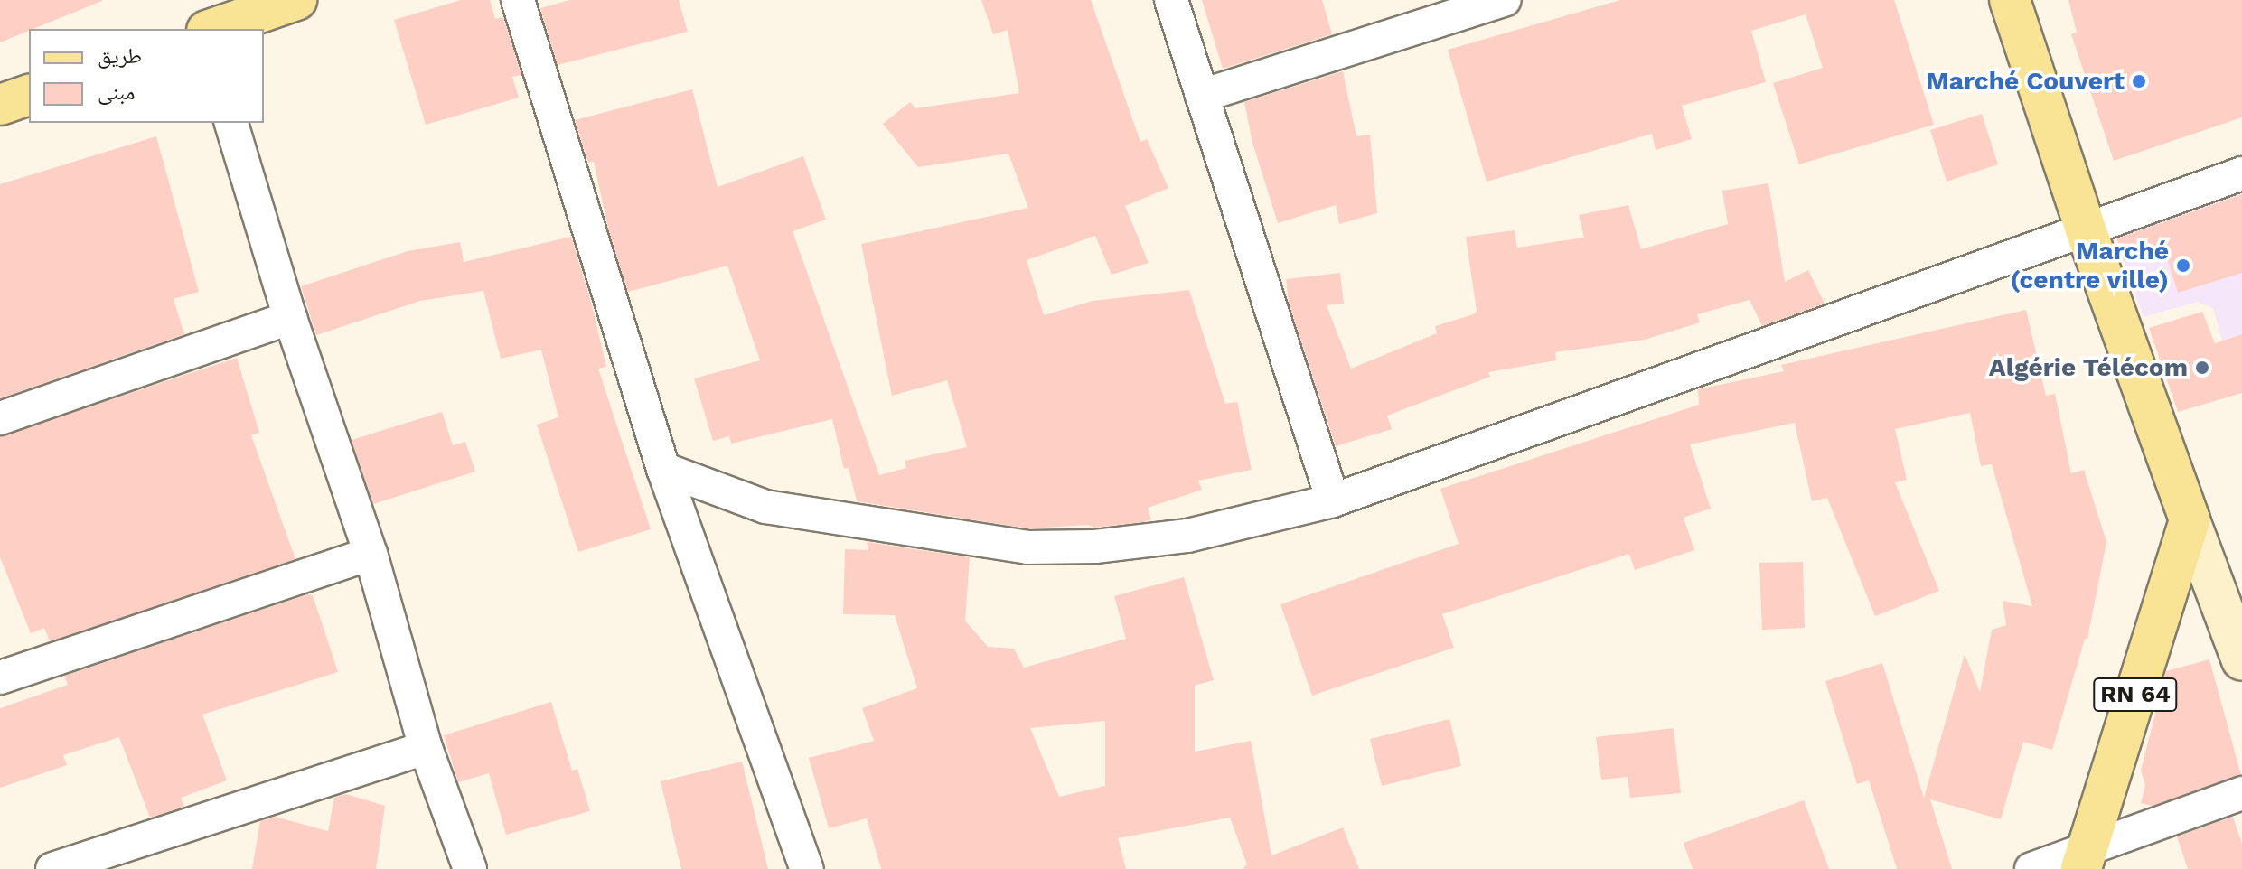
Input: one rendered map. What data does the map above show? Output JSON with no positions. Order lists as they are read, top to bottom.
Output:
{
  "streets": {
    "main road": ["RN 64"]
  },
  "places": ["Marché Couvert", "Marché (centre ville)", "Algérie Télécom"],
  "legend": ["طريق", "مبنى"]
}
